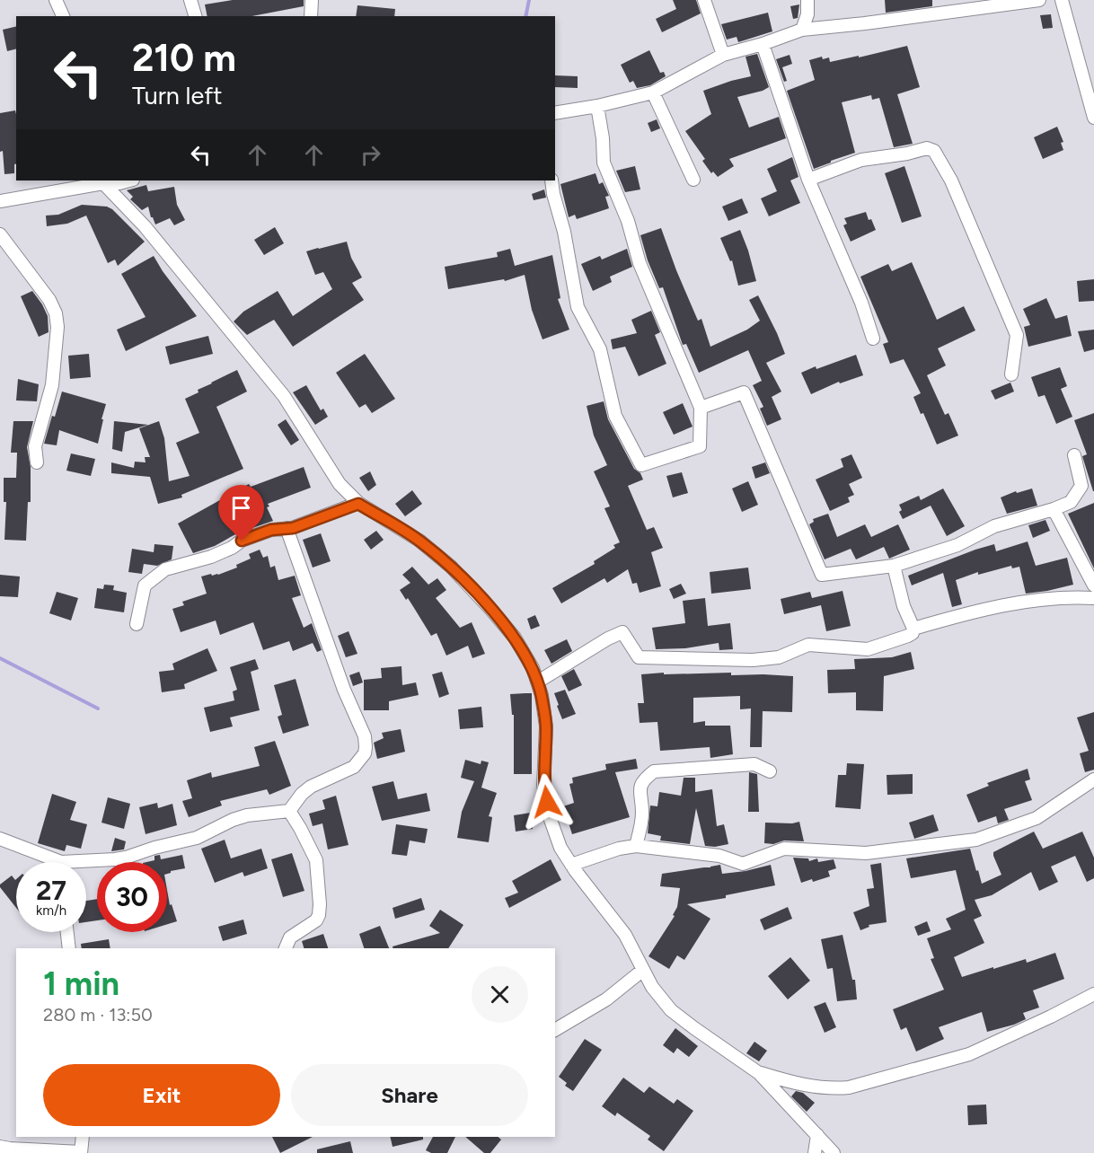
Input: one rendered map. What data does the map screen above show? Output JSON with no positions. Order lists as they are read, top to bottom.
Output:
{
  "page": {
    "turn": ["210 m", "Turn left"],
    "speed": "27 km/h",
    "limit": "30",
    "heading": ["1 min", "280 m · 13:50"],
    "buttons": ["Exit", "Share"]
  }
}
